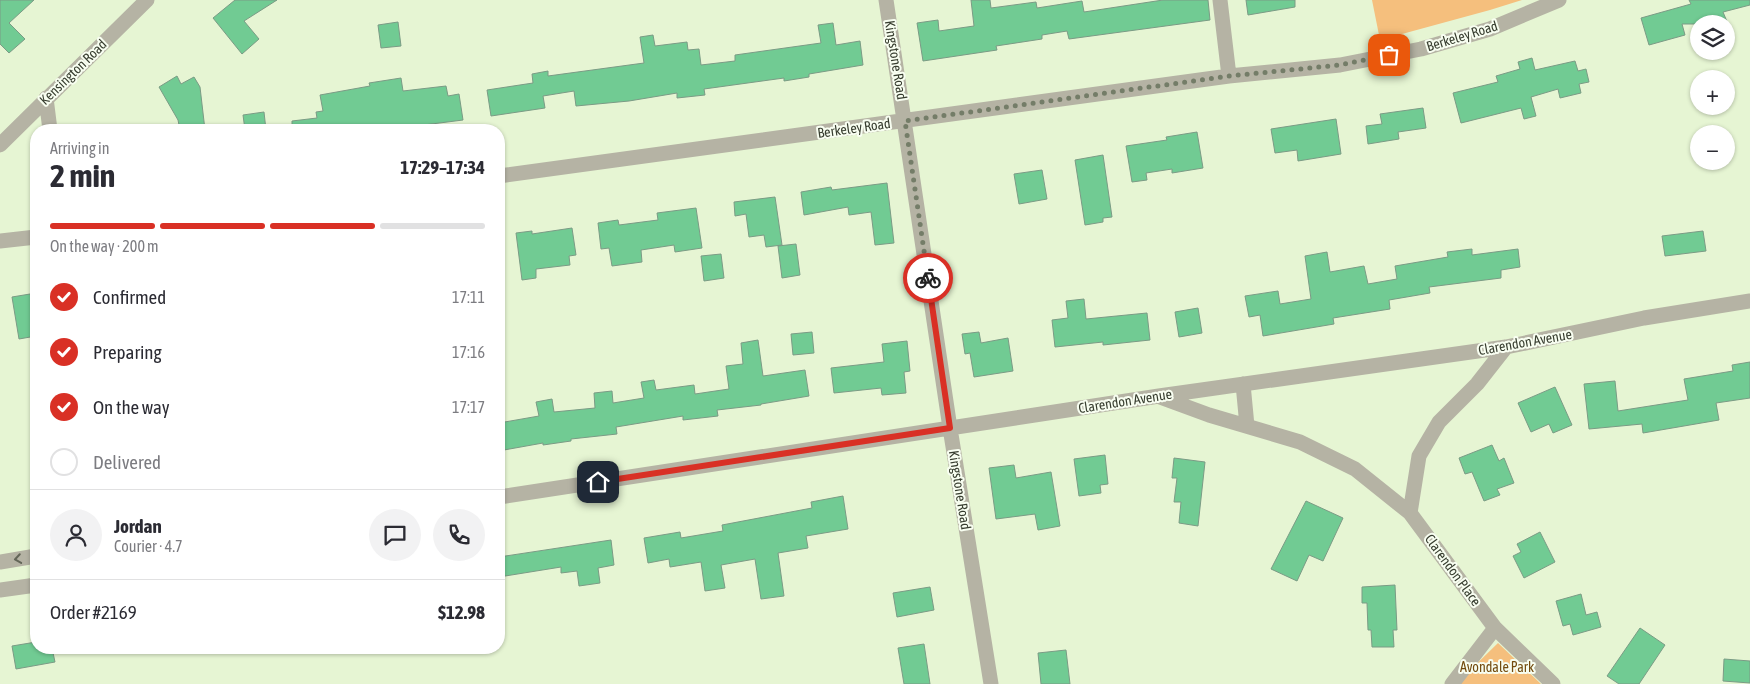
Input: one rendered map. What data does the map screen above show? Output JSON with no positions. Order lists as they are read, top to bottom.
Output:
{
  "streets": {
    "street": [
      "Berkeley Road",
      "Kingstone Road",
      "Kensington Road",
      "Clarendon Avenue",
      "Clarendon Place"
    ]
  },
  "crossings": [
    ["Berkeley Road", "Kingstone Road"],
    ["Kingstone Road", "Clarendon Avenue"],
    ["Clarendon Avenue", "Clarendon Place"]
  ],
  "parks": ["Avondale Park"],
  "page": {
    "map_buttons": ["+", "−"],
    "heading": ["2 min", "Arriving in", "17:29–17:34"],
    "panel": [
      "Jordan",
      "Courier · 4.7",
      "Order #2169",
      "$12.98"
    ],
    "bar": "On the way · 200 m",
    "list": [
      ["Confirmed", "17:11"],
      ["Preparing", "17:16"],
      ["On the way", "17:17"],
      "Delivered"
    ]
  }
}
